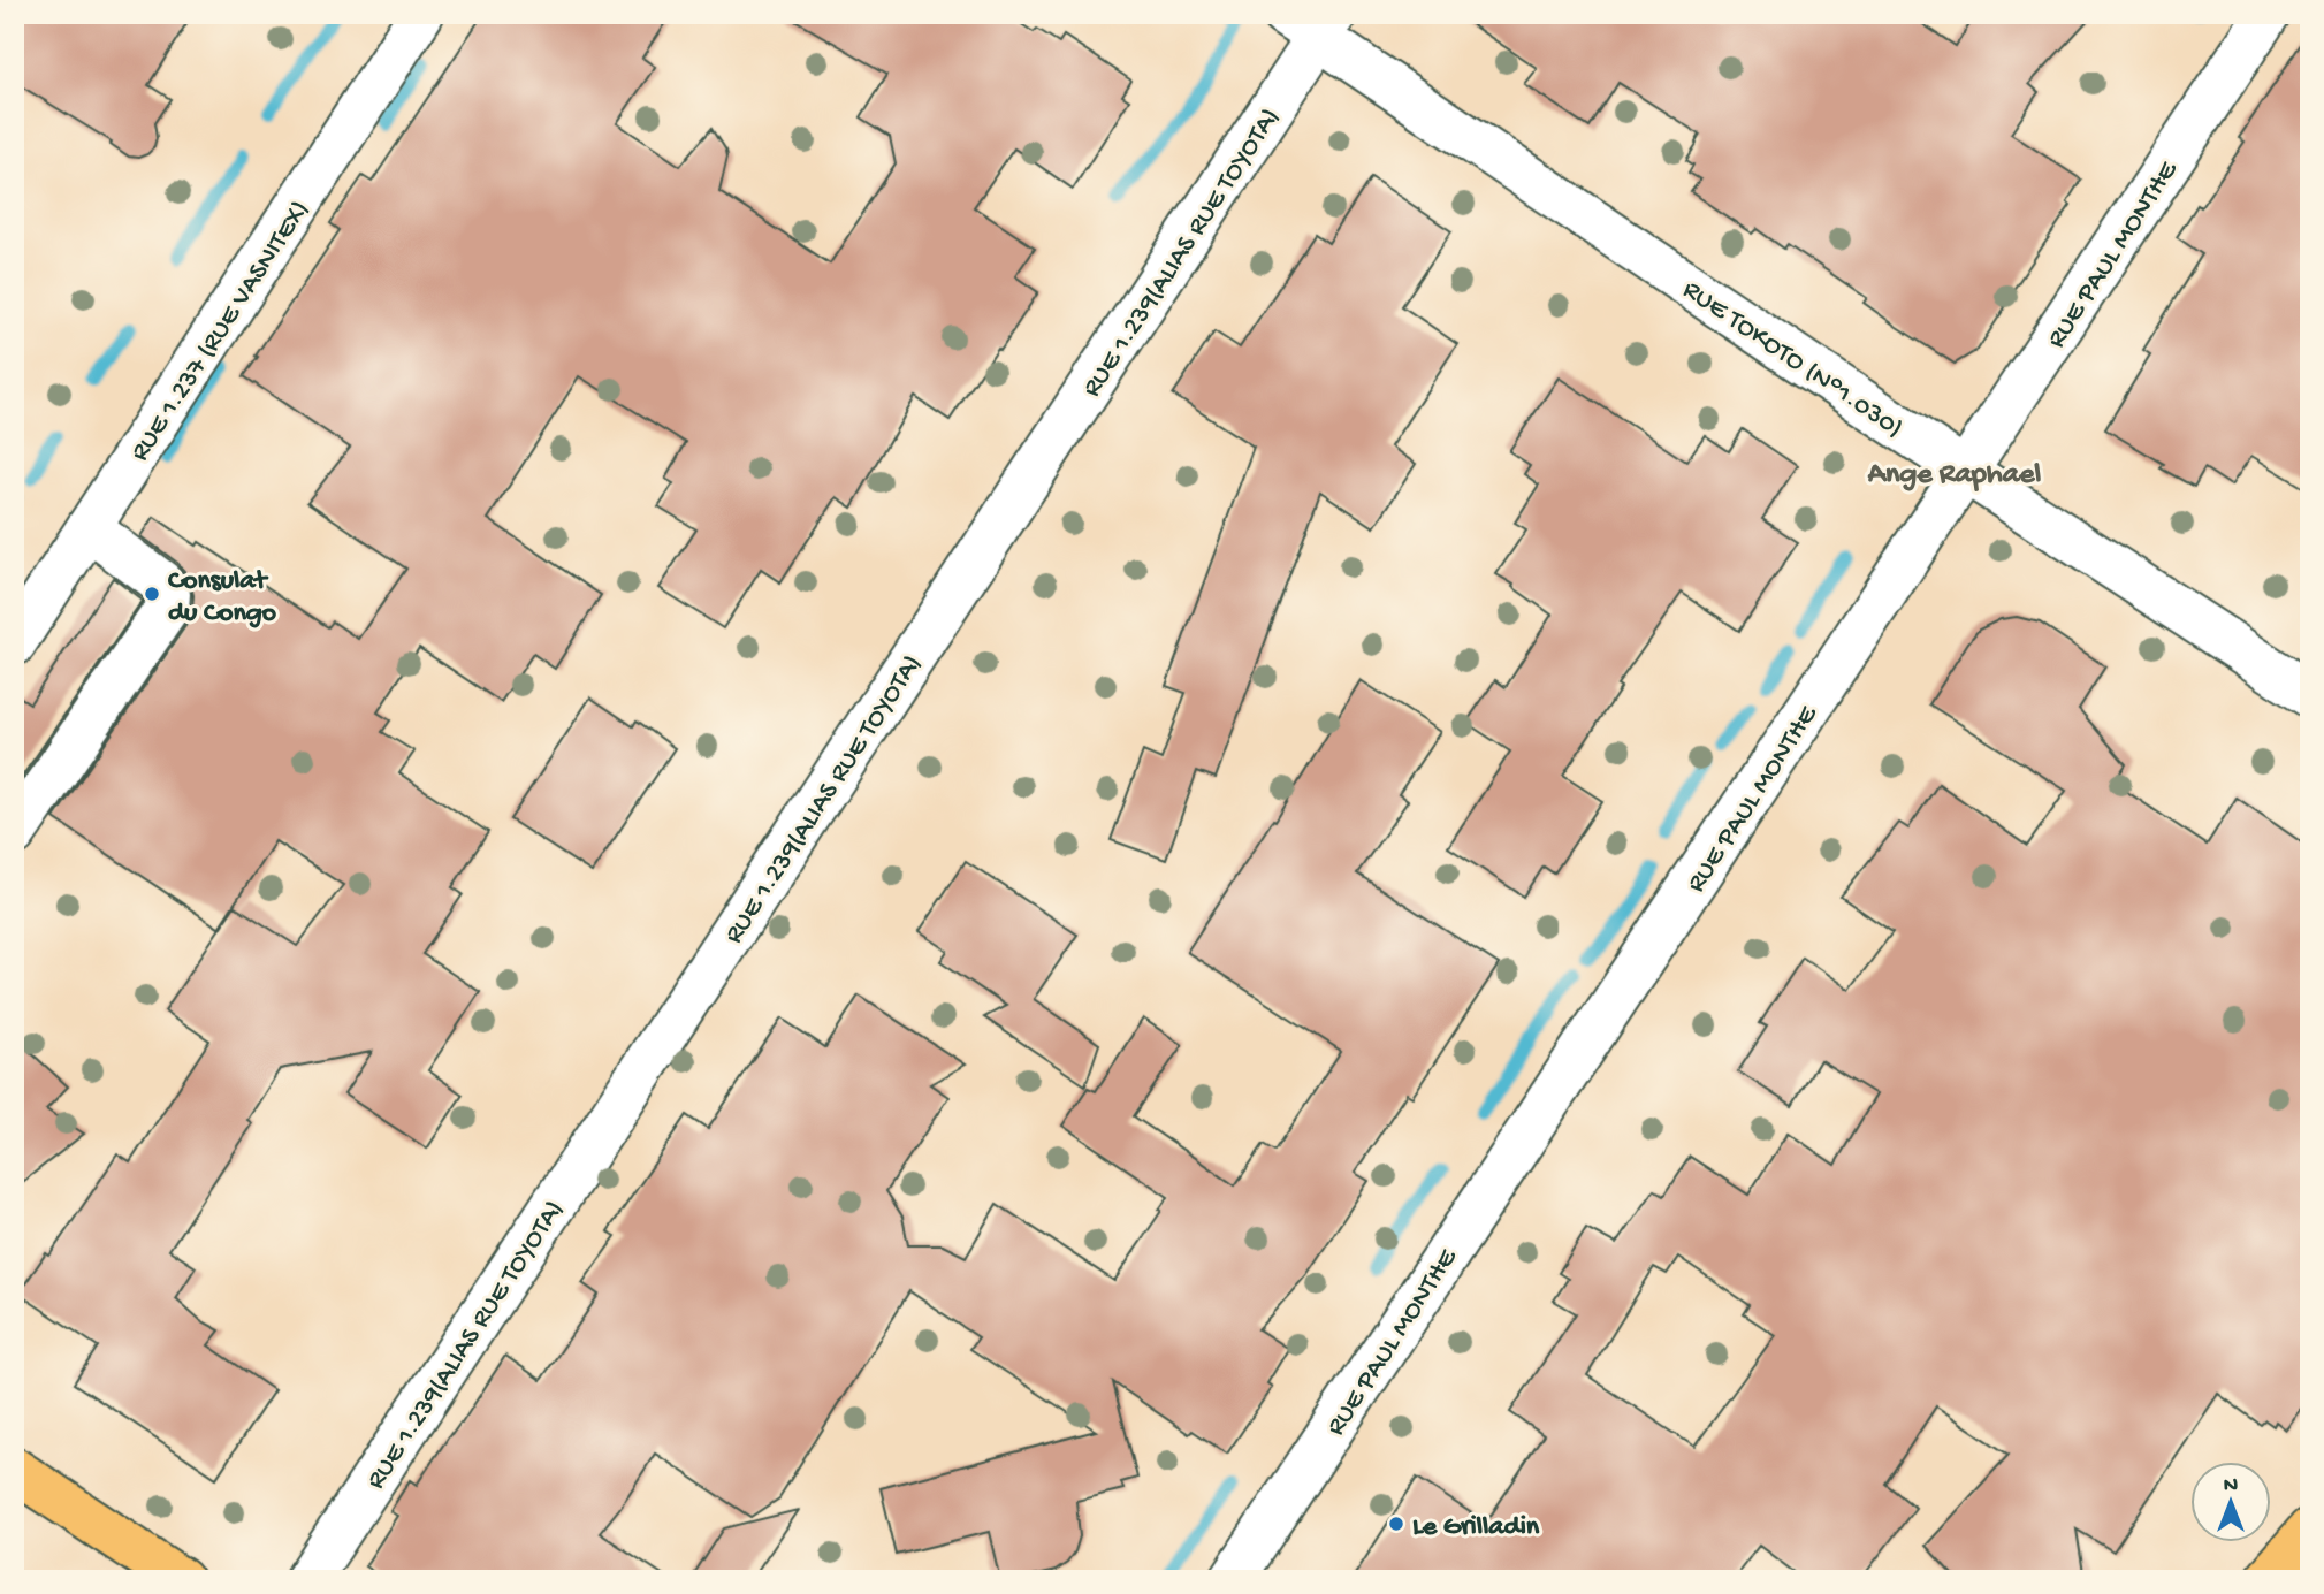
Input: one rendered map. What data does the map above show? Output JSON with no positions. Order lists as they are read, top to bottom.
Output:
{
  "streets": {
    "street": [
      "RUE 1.239(ALIAS RUE TOYOTA)",
      "RUE PAUL MONTHE",
      "RUE 1.237 (RUE VASNITEX)",
      "RUE TOKOTO (N°1.030)"
    ]
  },
  "crossings": [
    ["RUE 1.239(ALIAS RUE TOYOTA)", "RUE TOKOTO (N°1.030)"],
    ["RUE PAUL MONTHE", "RUE TOKOTO (N°1.030)"]
  ],
  "districts": ["Ange Raphael"],
  "places": ["Consulat du Congo", "Le Grilladin"],
  "north": "top"
}
